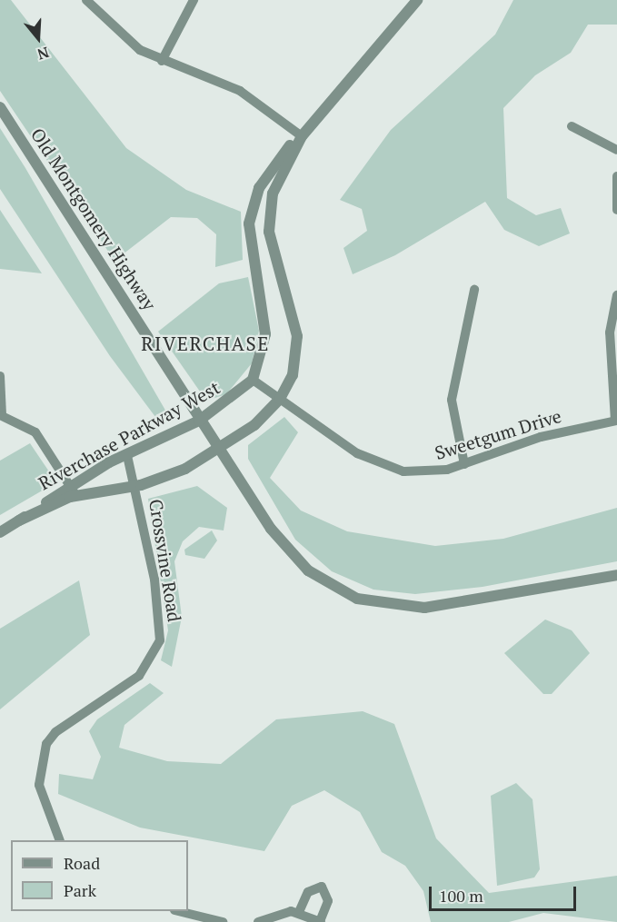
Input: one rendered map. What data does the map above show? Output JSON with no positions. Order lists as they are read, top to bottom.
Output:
{
  "streets": {
    "street": [
      "Old Montgomery Highway",
      "Sweetgum Drive",
      "Riverchase Parkway West",
      "Crossvine Road"
    ]
  },
  "crossings": [
    ["Old Montgomery Highway", "Riverchase Parkway West"],
    ["Sweetgum Drive", "Riverchase Parkway West"],
    ["Riverchase Parkway West", "Crossvine Road"]
  ],
  "districts": ["RIVERCHASE"],
  "legend": ["Road", "Park"],
  "scale_bar": "100 m",
  "north": "bottom"
}
